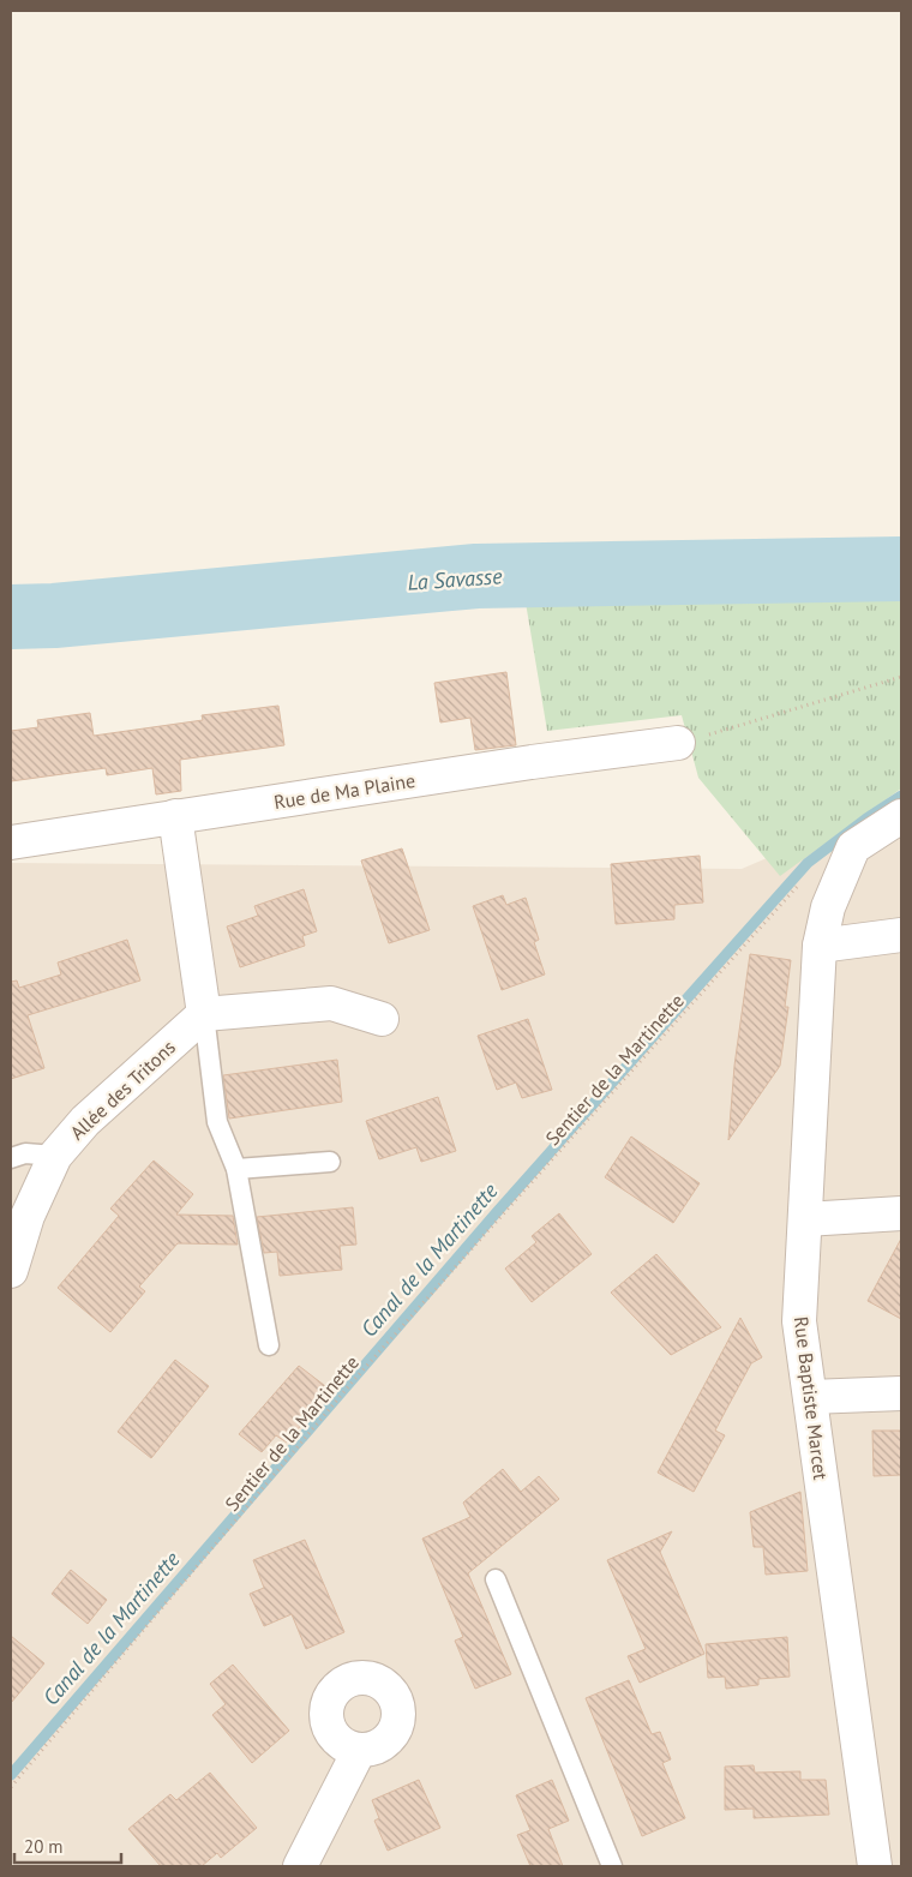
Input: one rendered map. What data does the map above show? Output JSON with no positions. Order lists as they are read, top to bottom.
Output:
{
  "streets": {
    "street": ["Rue de Ma Plaine", "Allée des Tritons", "Rue Baptiste Marcet"],
    "path": ["Sentier de la Martinette"]
  },
  "crossings": [
    ["Rue de Ma Plaine", "Allée des Tritons"]
  ],
  "water": ["La Savasse", "Canal de la Martinette"],
  "scale_bar": "20 m"
}
